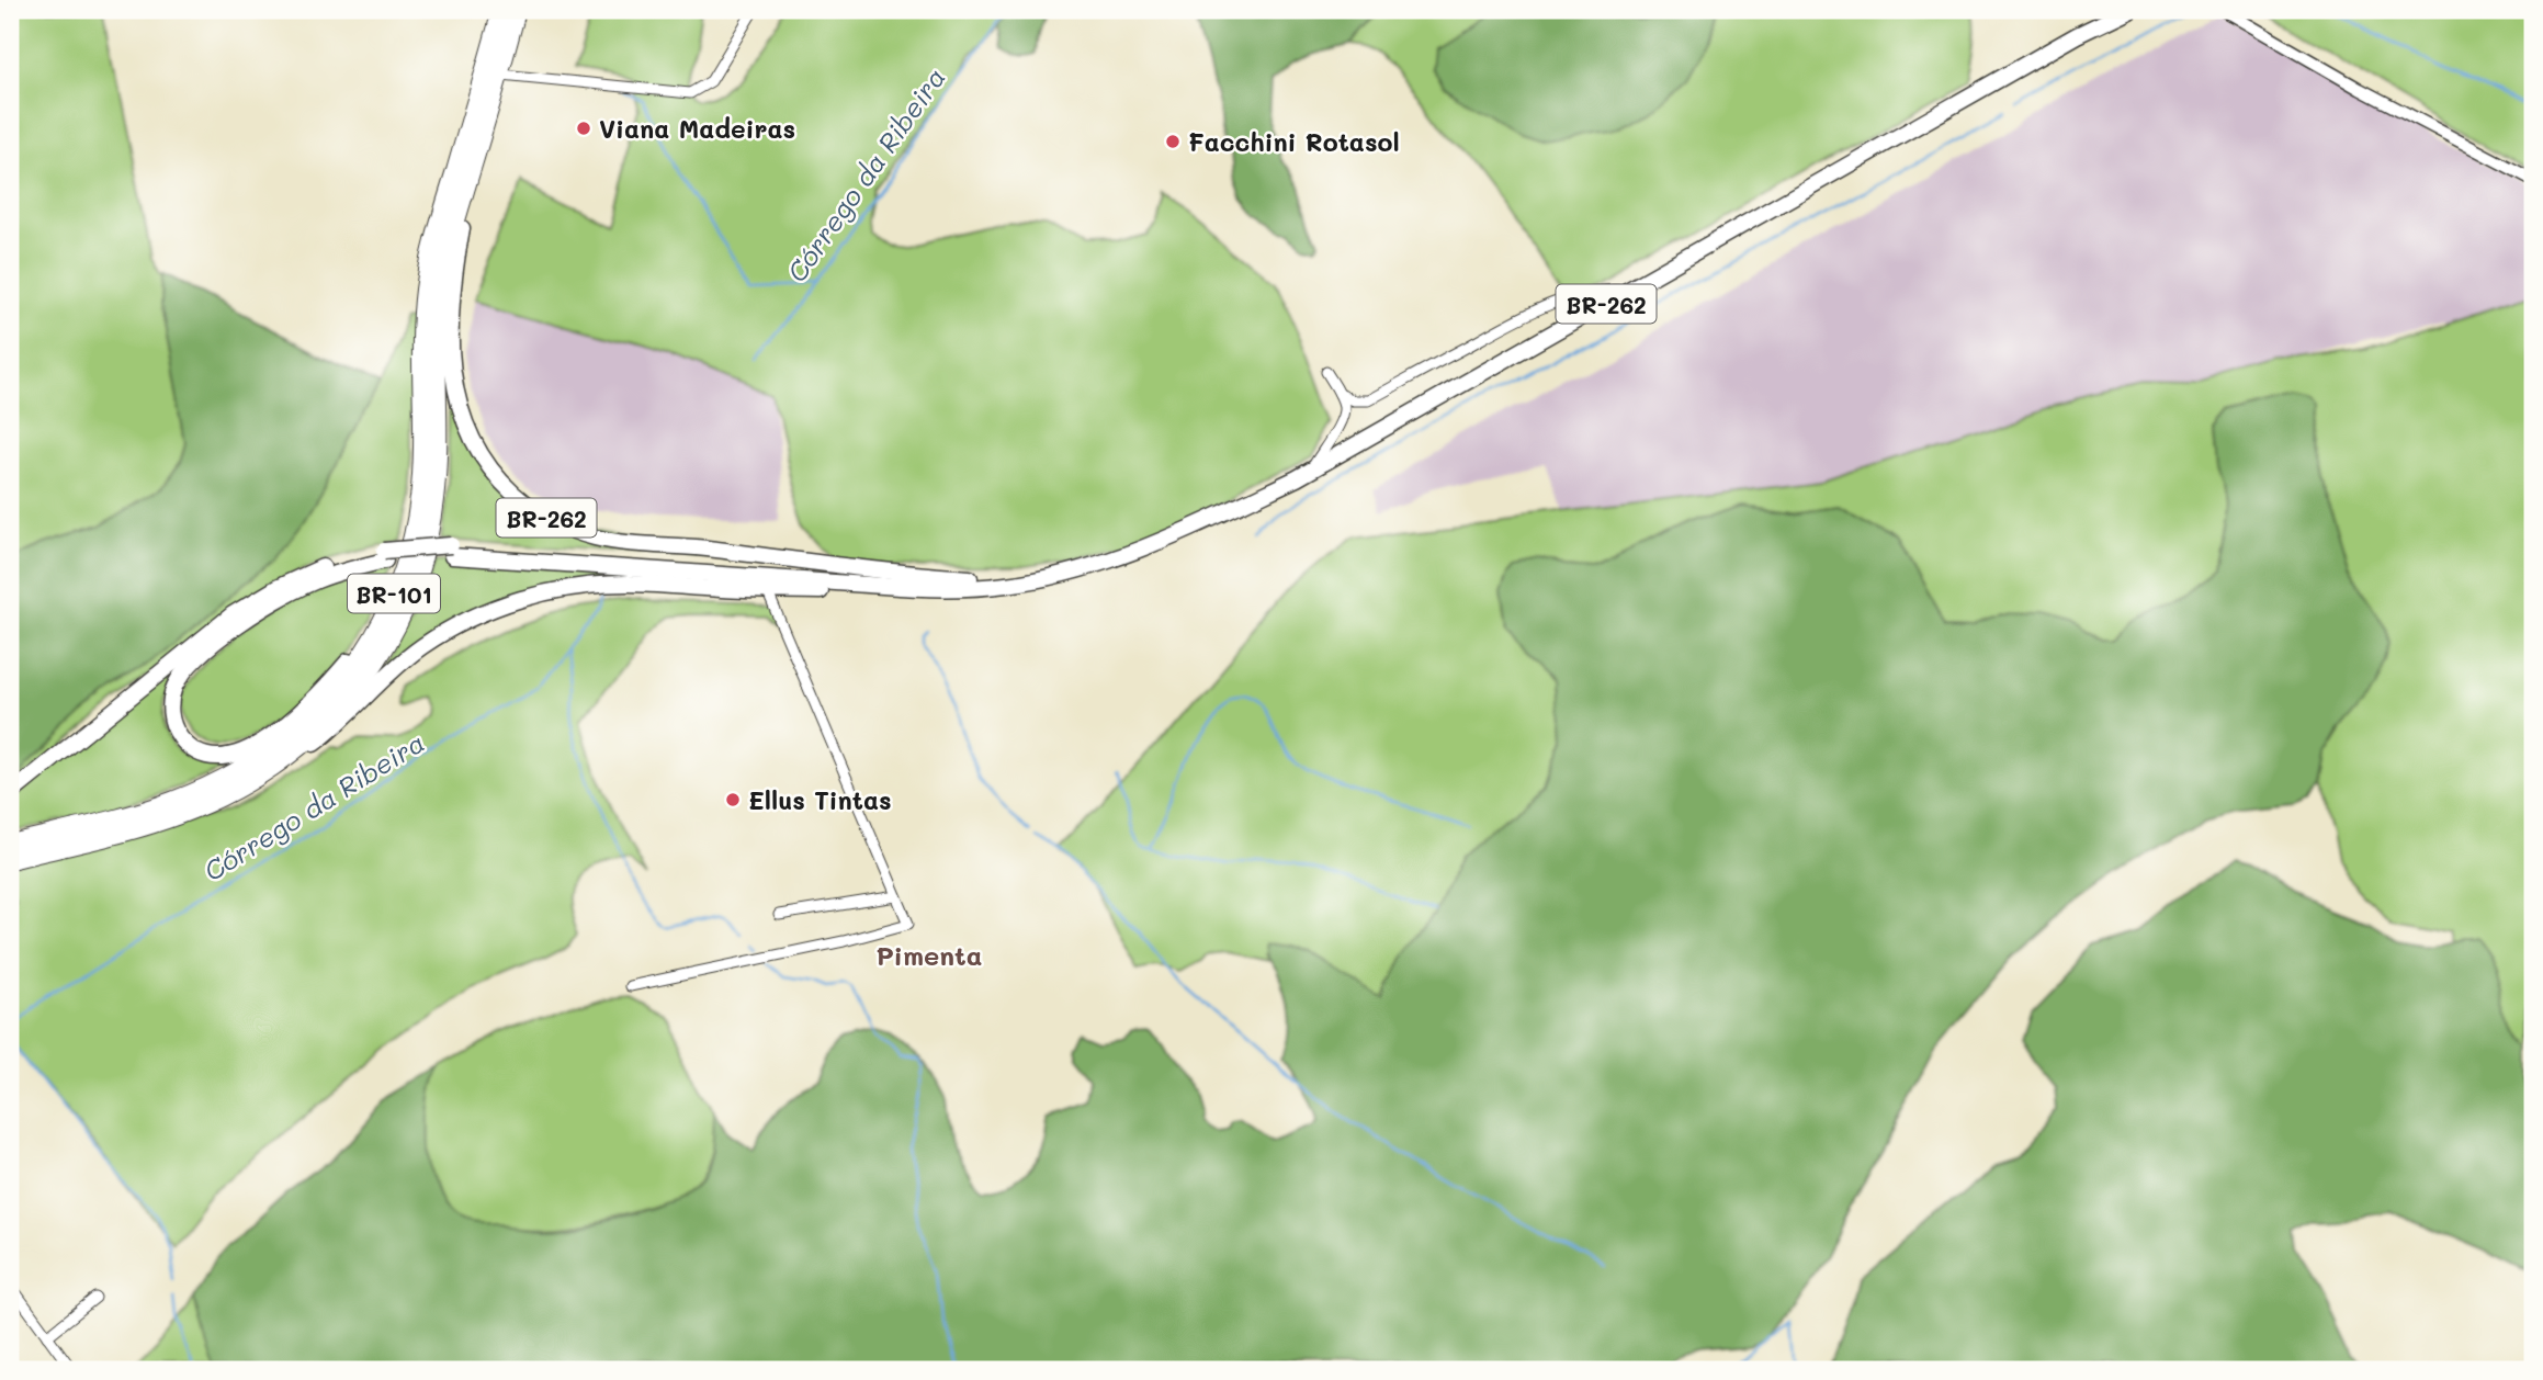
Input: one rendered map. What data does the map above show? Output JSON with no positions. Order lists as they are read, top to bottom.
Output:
{
  "streets": {
    "highway": ["BR-262", "BR-101"]
  },
  "crossings": [
    ["BR-262", "BR-101"]
  ],
  "districts": ["Pimenta"],
  "water": ["Córrego da Ribeira"],
  "places": ["Viana Madeiras", "Facchini Rotasol", "Ellus Tintas"]
}
